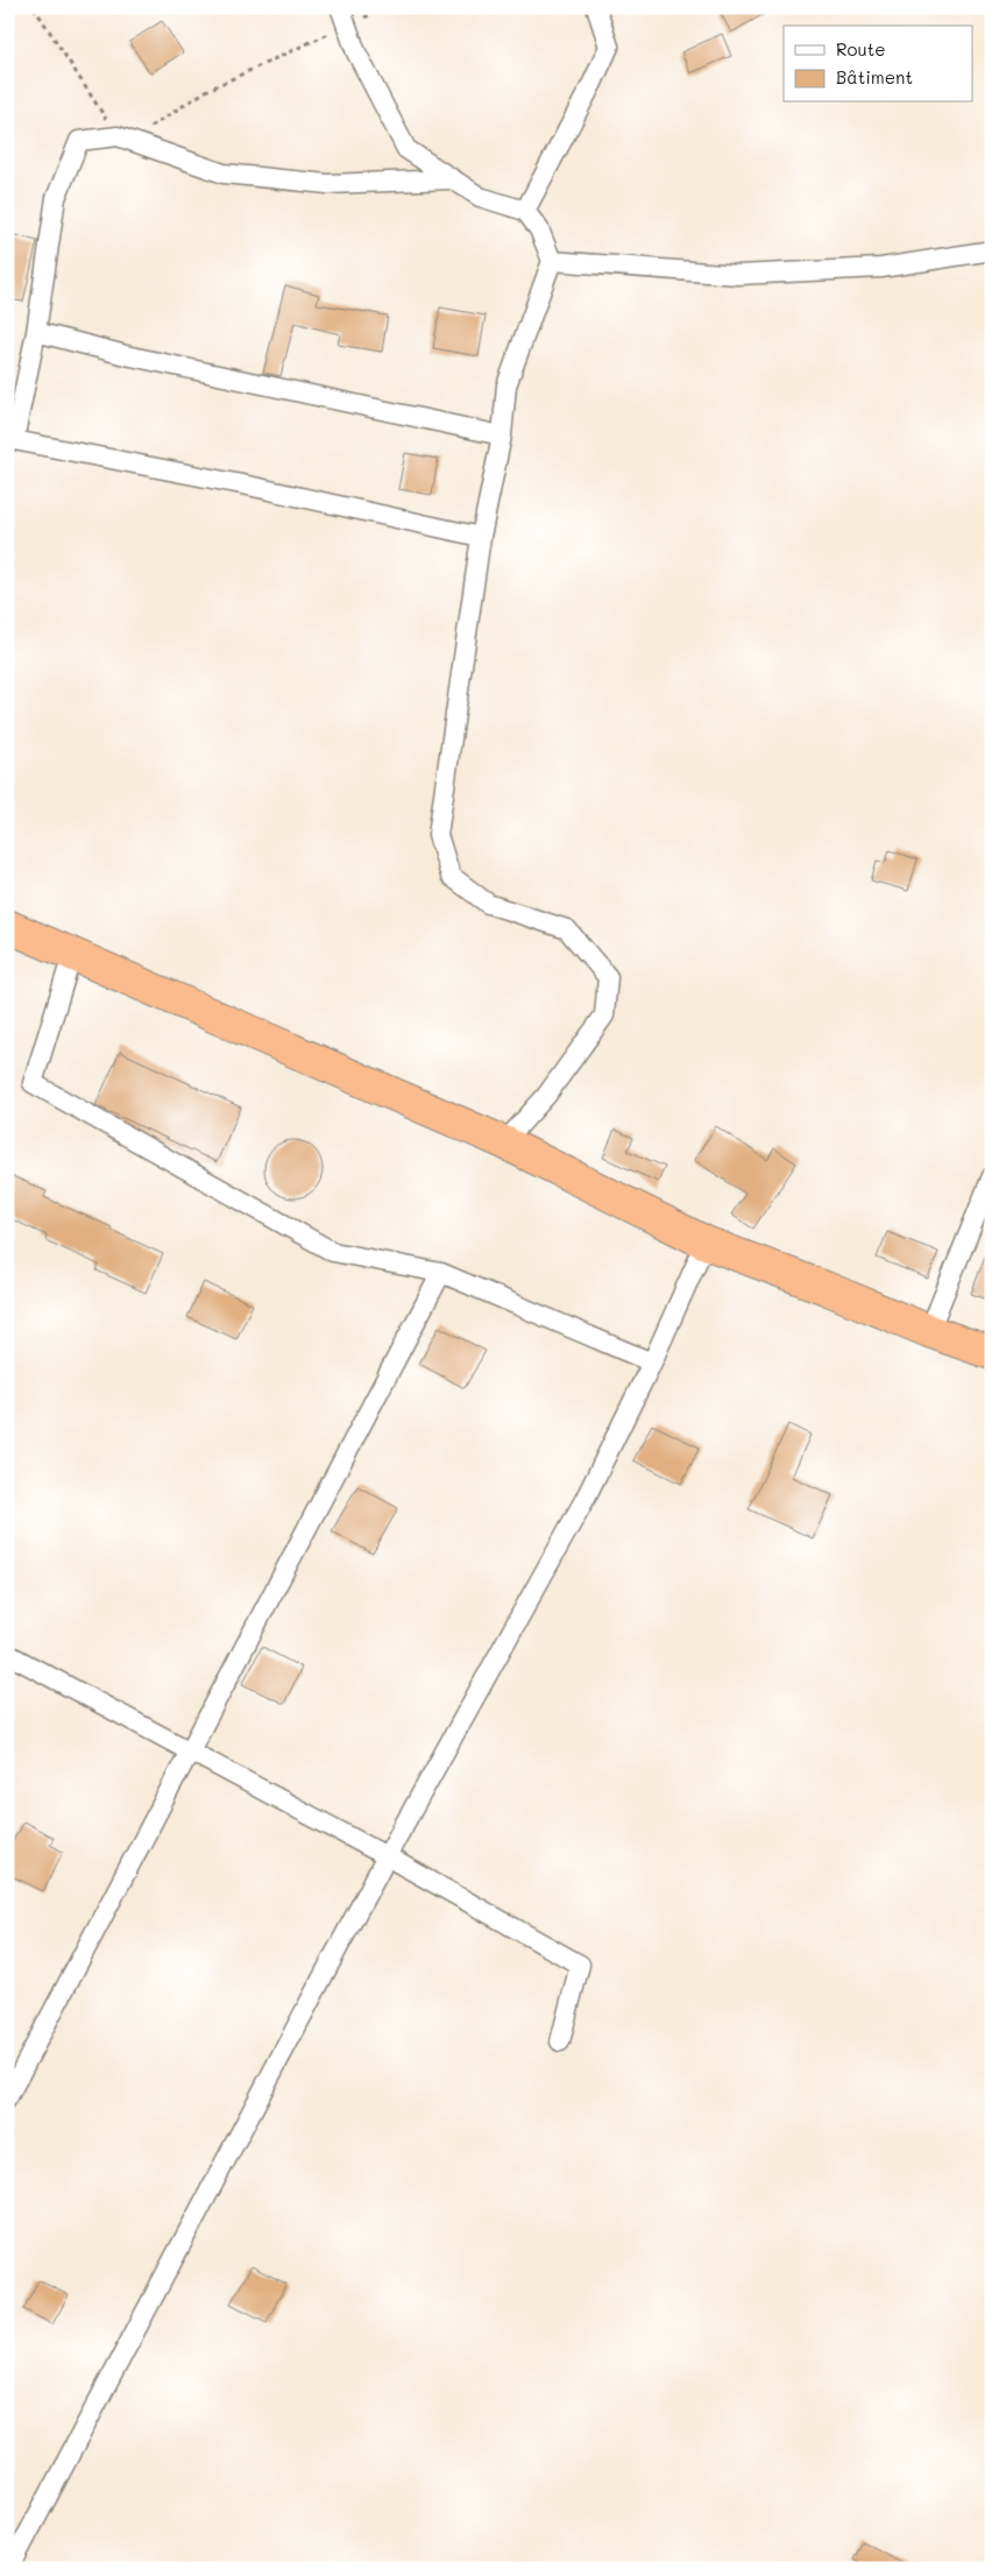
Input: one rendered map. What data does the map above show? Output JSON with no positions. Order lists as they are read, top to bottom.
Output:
{
  "legend": ["Route", "Bâtiment"]
}
